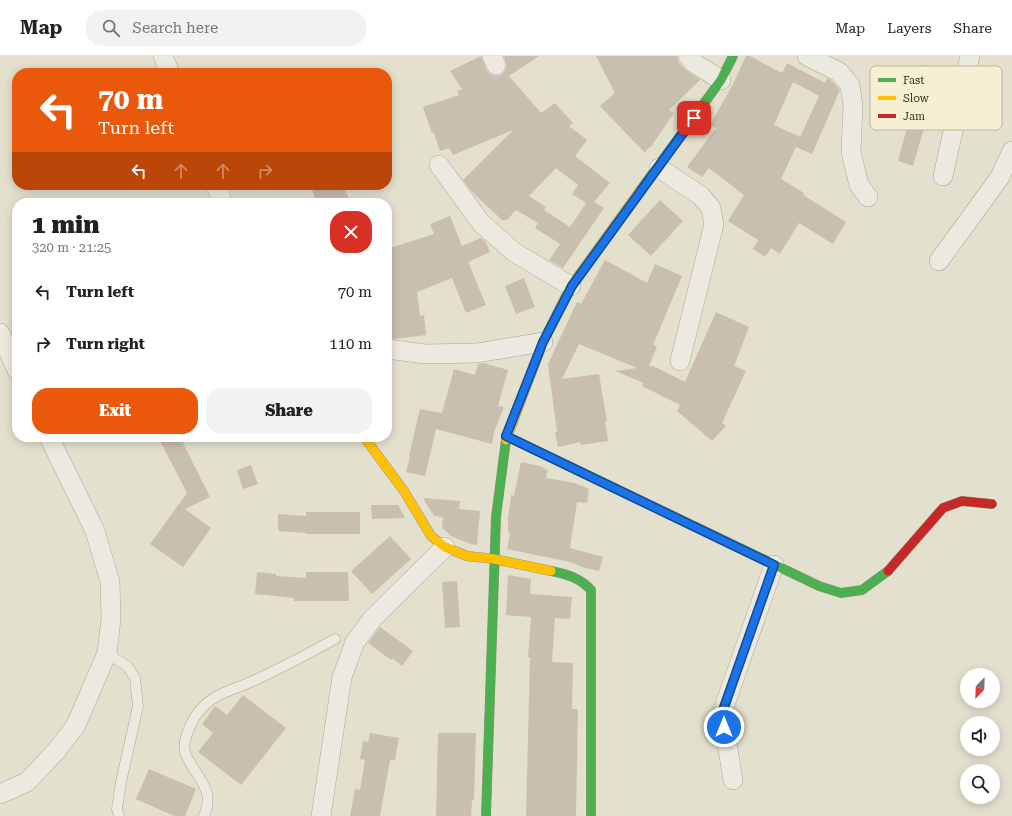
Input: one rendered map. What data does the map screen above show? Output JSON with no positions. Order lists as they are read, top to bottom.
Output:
{
  "legend": ["Fast", "Slow", "Jam"],
  "north": "bottom left",
  "page": {
    "header": "Map",
    "search": "Search here",
    "nav": ["Map", "Layers", "Share"],
    "turn": ["70 m", "Turn left"],
    "heading": ["1 min", "320 m · 21:25"],
    "list": [
      {
        "name": "Turn left",
        "value": "70 m"
      },
      {
        "name": "Turn right",
        "value": "110 m"
      }
    ],
    "buttons": ["Exit", "Share"]
  }
}
